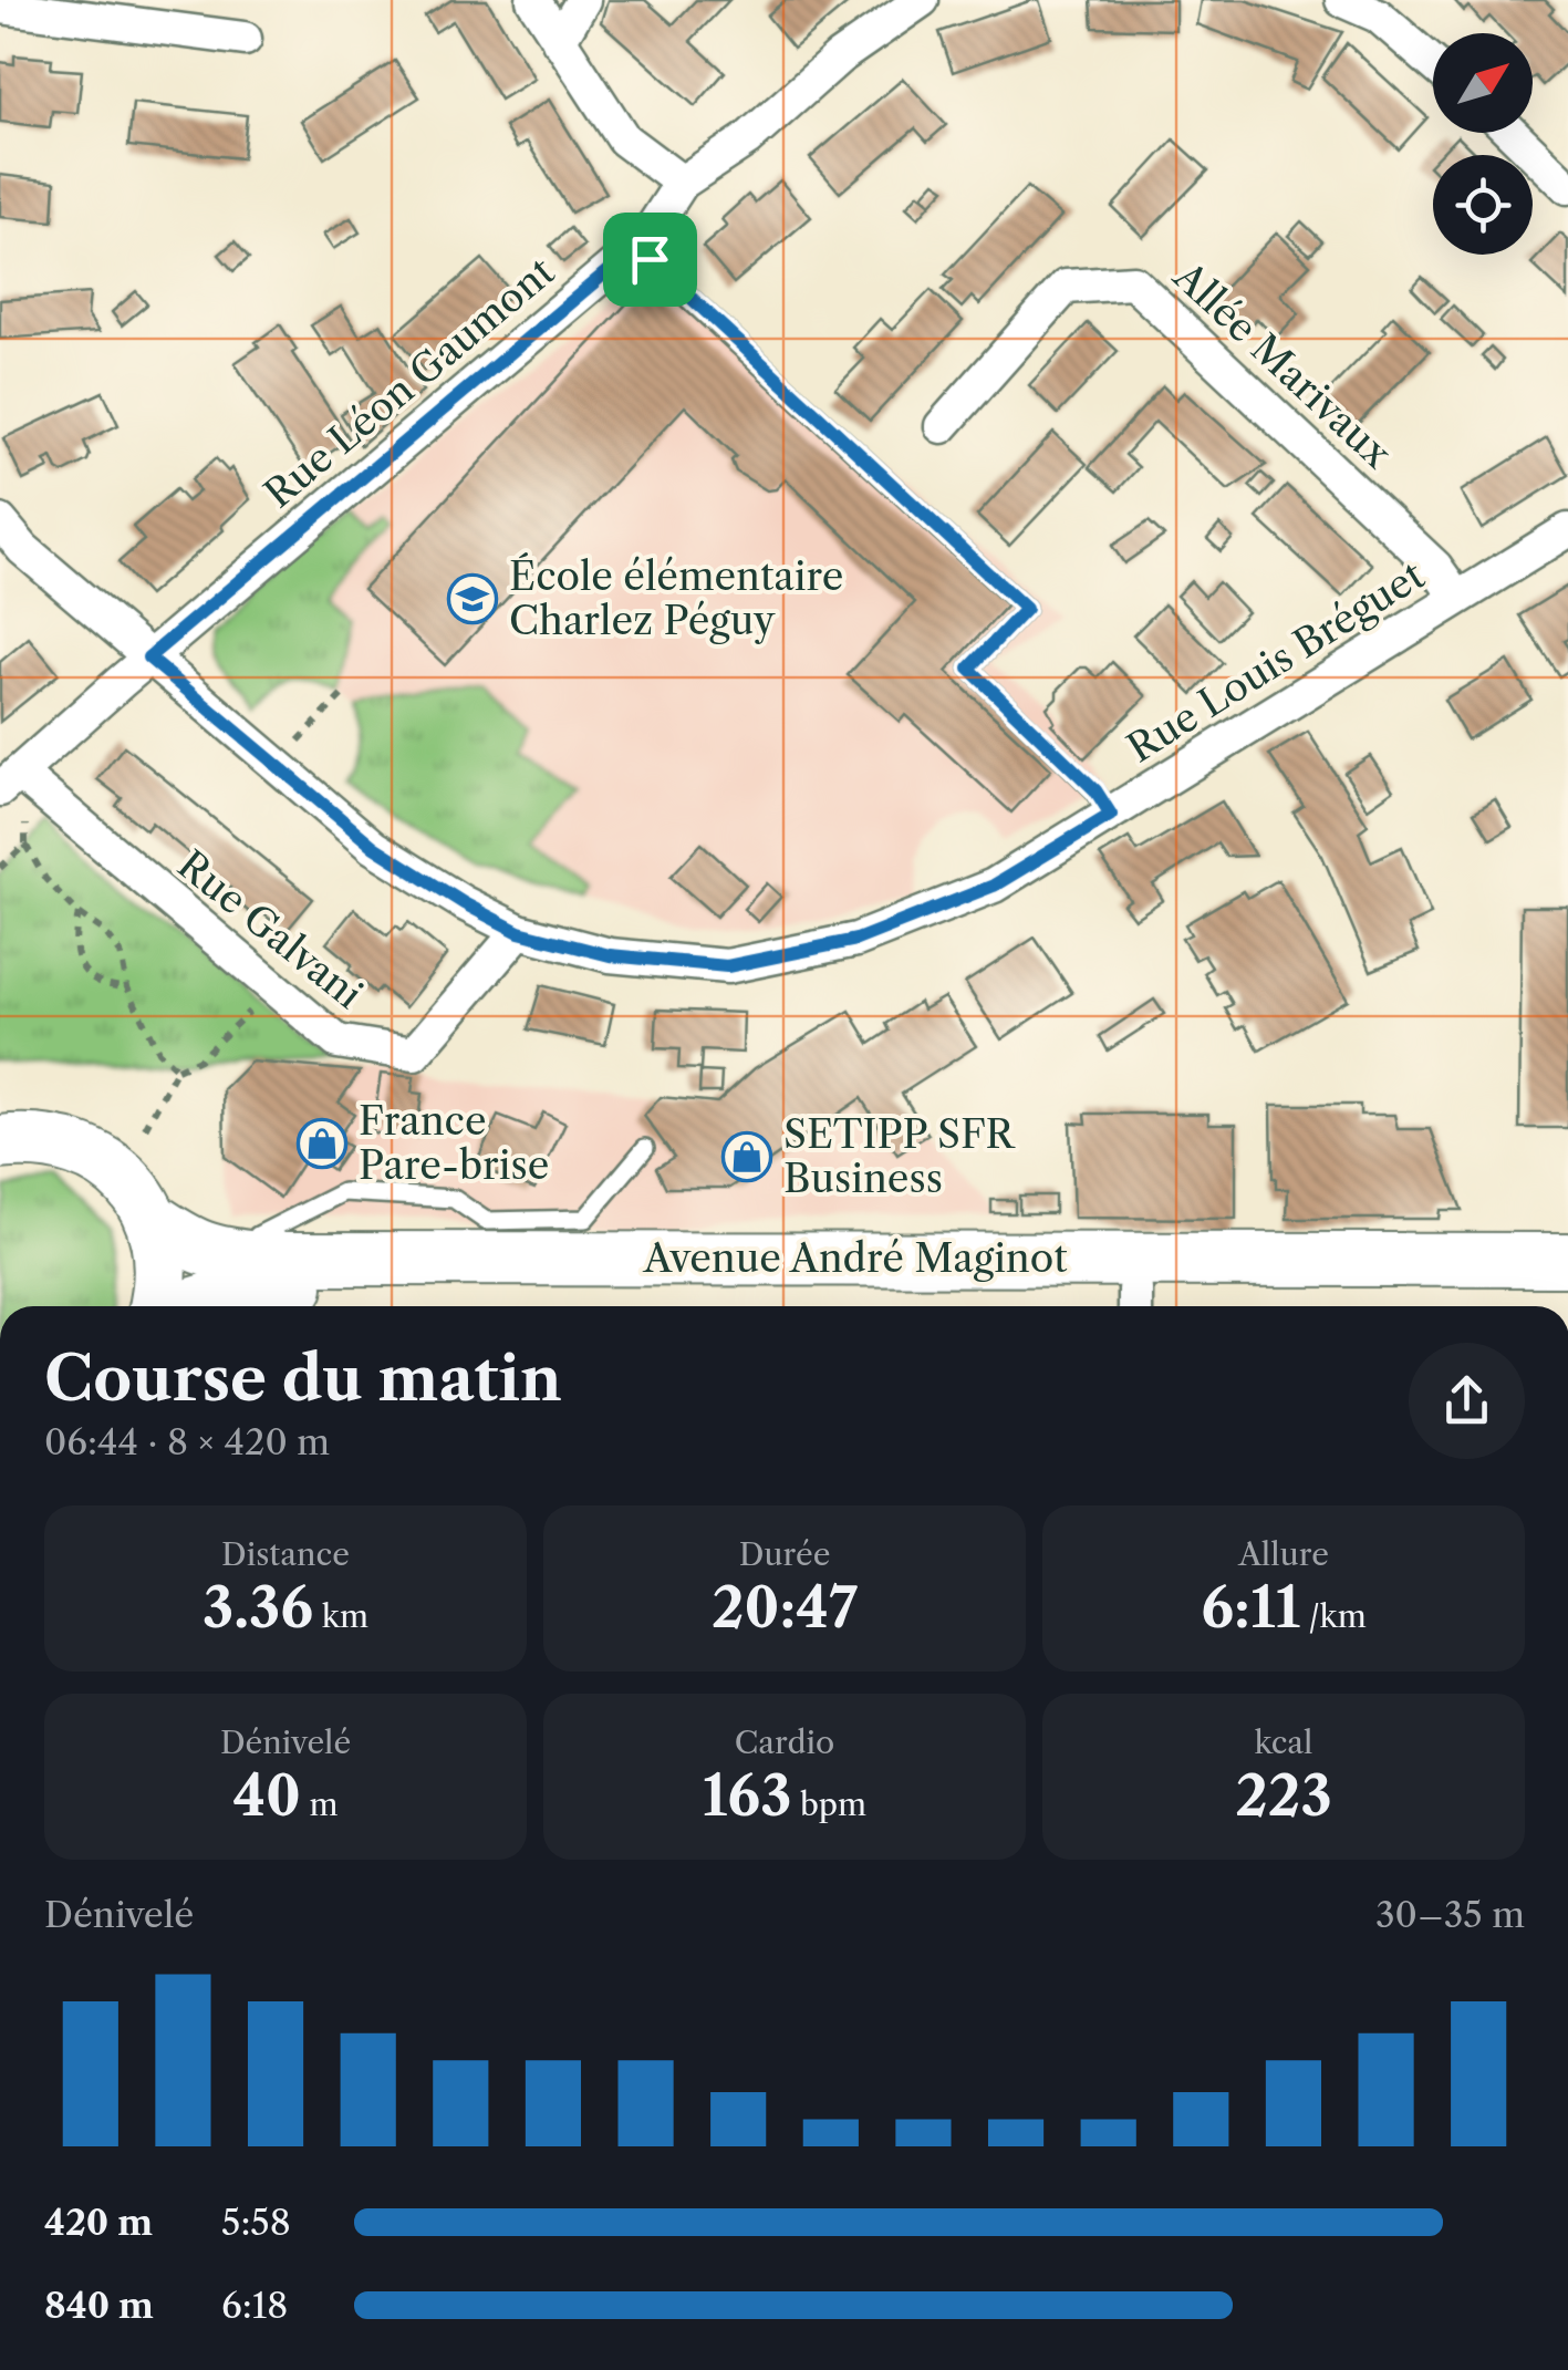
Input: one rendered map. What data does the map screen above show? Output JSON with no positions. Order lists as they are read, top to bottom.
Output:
{
  "streets": {
    "main road": ["Avenue André Maginot"],
    "street": [
      "Allée Marivaux",
      "Rue Léon Gaumont",
      "Rue Louis Bréguet",
      "Rue Galvani"
    ]
  },
  "crossings": [
    ["Allée Marivaux", "Rue Louis Bréguet"],
    ["Rue Léon Gaumont", "Rue Louis Bréguet"],
    ["Rue Léon Gaumont", "Rue Galvani"],
    ["Rue Louis Bréguet", "Rue Galvani"]
  ],
  "places": {
    "school or university": ["École élémentaire Charlez Péguy"],
    "shop": ["France Pare-brise", "SETIPP SFR Business"]
  },
  "north": "top right",
  "page": {
    "heading": ["Course du matin", "06:44 · 8 × 420 m"],
    "stats": [
      ["Distance", "3.36 km"],
      ["Durée", "20:47"],
      ["Allure", "6:11 /km"],
      ["Dénivelé", "40 m"],
      ["Cardio", "163 bpm"],
      ["kcal", "223"]
    ],
    "chart": ["Dénivelé", "30–35 m"],
    "list": [
      {
        "name": "420 m",
        "note": "5:58"
      },
      {
        "name": "840 m",
        "note": "6:18"
      }
    ]
  }
}
